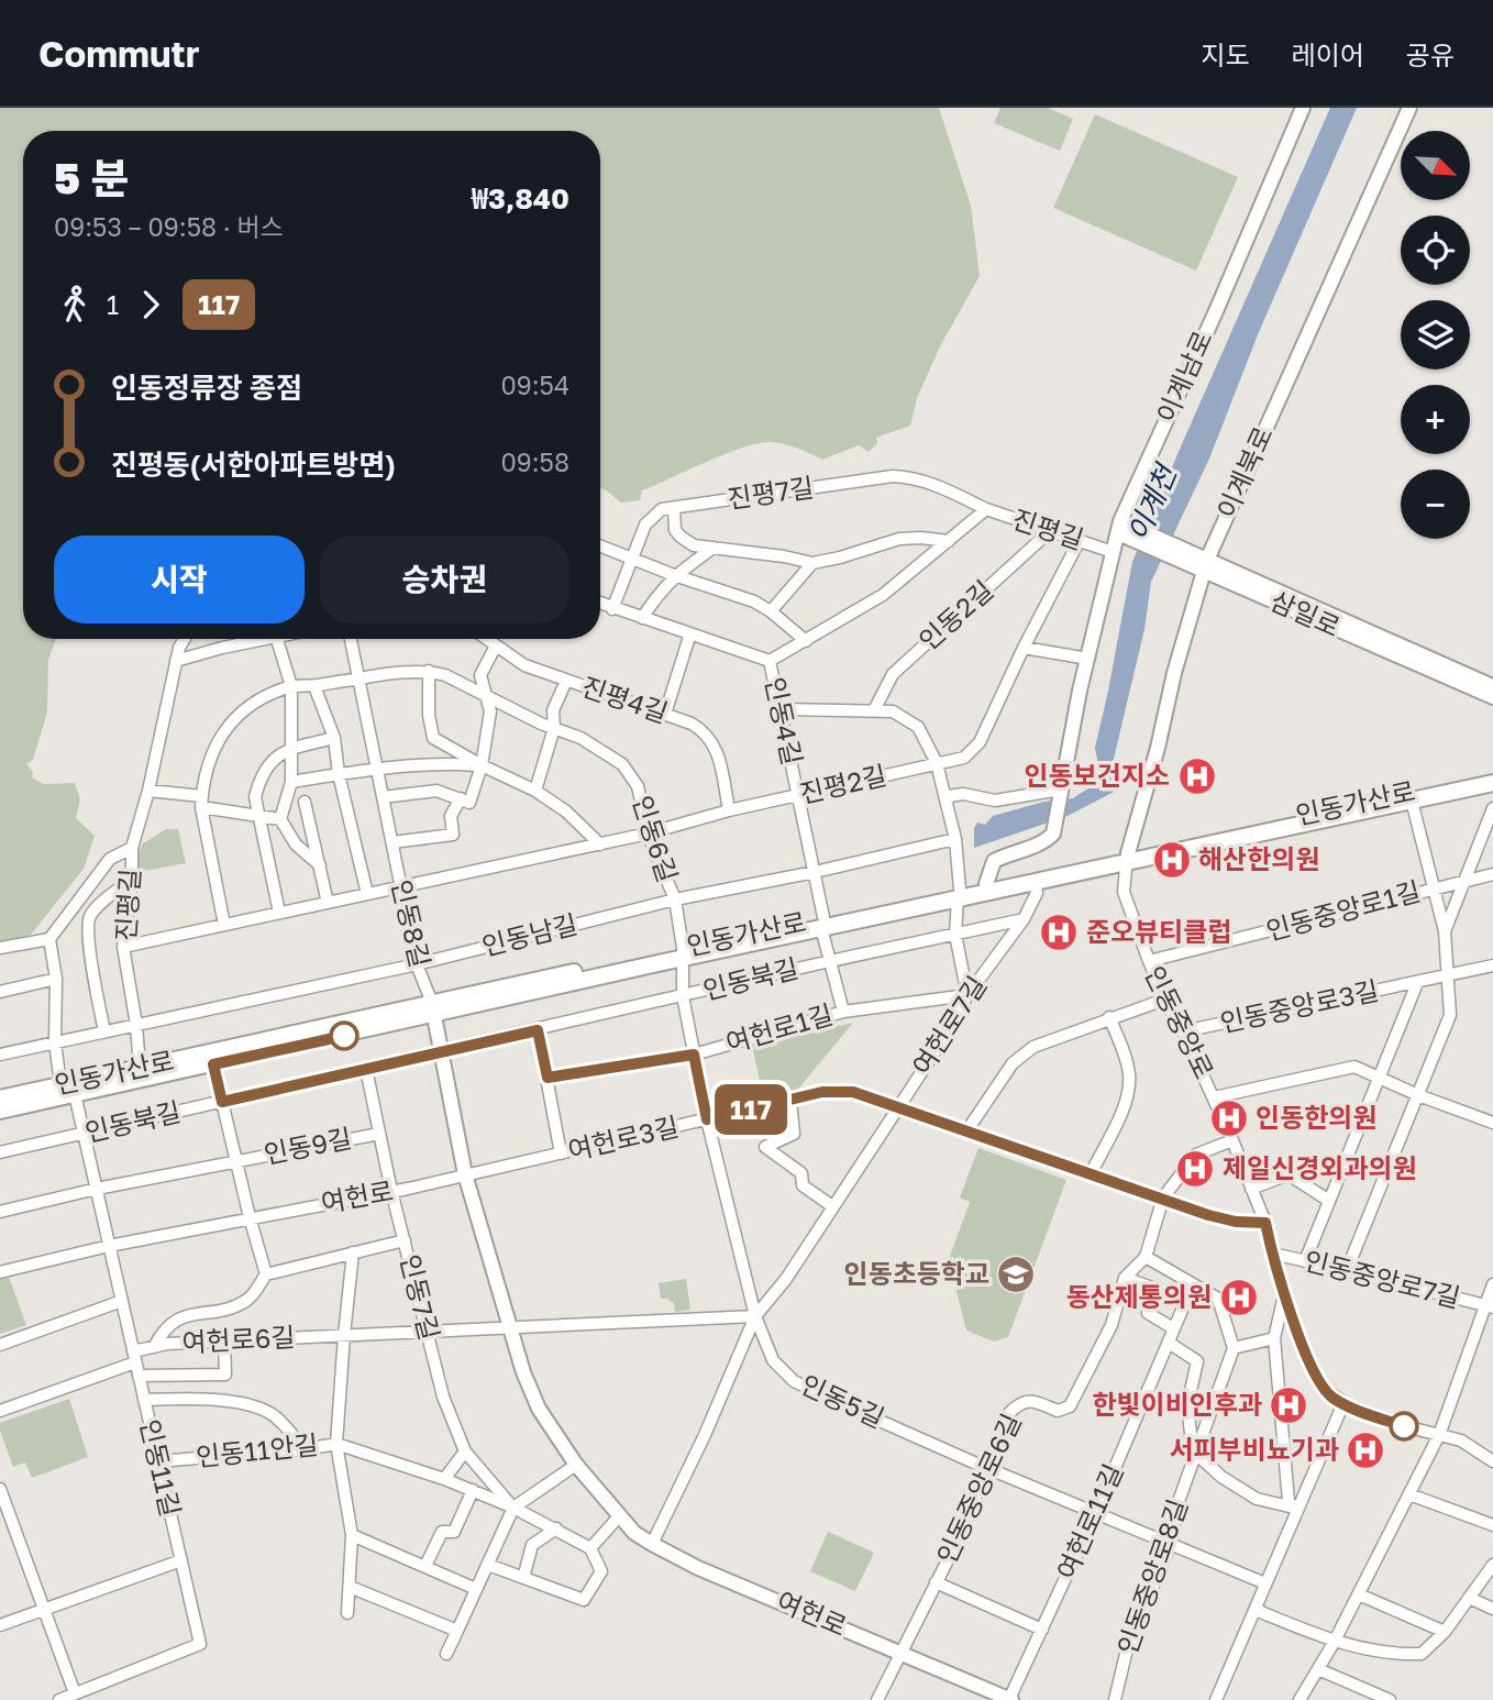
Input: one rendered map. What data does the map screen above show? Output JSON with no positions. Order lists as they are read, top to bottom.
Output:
{
  "streets": {
    "main road": ["인동가산로"],
    "street": [
      "이계남로",
      "이계북로",
      "진평7길",
      "진평길",
      "삼일로",
      "인동2길",
      "진평4길",
      "인동4길",
      "진평2길",
      "인동6길",
      "인동중앙로1길",
      "인동8길",
      "인동남길",
      "인동북길",
      "인동중앙로3길",
      "인동중앙로",
      "여헌로7길",
      "여헌로1길",
      "여헌로3길",
      "인동9길",
      "여헌로",
      "인동중앙로7길",
      "인동7길",
      "여헌로6길",
      "인동5길",
      "인동11안길",
      "인동11길",
      "인동중앙로6길",
      "여헌로11길",
      "인동중앙로8길"
    ]
  },
  "crossings": [
    ["이계남로", "진평길"],
    ["이계남로", "삼일로"],
    ["이계남로", "인동가산로"],
    ["이계북로", "삼일로"],
    ["이계북로", "인동가산로"],
    ["이계북로", "인동중앙로"],
    ["진평7길", "진평길"],
    ["진평길", "인동2길"],
    ["진평길", "인동4길"],
    ["진평길", "진평2길"],
    ["진평길", "인동가산로"],
    ["진평길", "인동남길"],
    ["진평4길", "진평2길"],
    ["인동4길", "진평2길"],
    ["인동4길", "인동가산로"],
    ["인동4길", "인동남길"],
    ["인동4길", "인동북길"],
    ["진평2길", "인동6길"],
    ["진평2길", "인동8길"],
    ["인동가산로", "인동6길"],
    ["인동가산로", "인동중앙로1길"],
    ["인동가산로", "인동8길"],
    ["인동가산로", "인동중앙로3길"],
    ["인동가산로", "인동중앙로"],
    ["인동가산로", "여헌로7길"],
    ["인동가산로", "인동9길"],
    ["인동가산로", "여헌로"],
    ["인동가산로", "인동5길"],
    ["인동가산로", "인동11길"],
    ["인동6길", "인동8길"],
    ["인동6길", "인동남길"],
    ["인동6길", "인동5길"],
    ["인동중앙로1길", "인동중앙로"],
    ["인동8길", "인동남길"],
    ["인동8길", "여헌로"],
    ["인동북길", "여헌로7길"],
    ["인동북길", "여헌로1길"],
    ["인동북길", "인동9길"],
    ["인동북길", "여헌로"],
    ["인동북길", "인동7길"],
    ["인동북길", "인동5길"],
    ["인동북길", "인동11길"],
    ["인동중앙로3길", "인동중앙로"],
    ["인동중앙로3길", "인동중앙로7길"],
    ["인동중앙로", "여헌로3길"],
    ["인동중앙로", "인동중앙로7길"],
    ["인동중앙로", "인동중앙로6길"],
    ["인동중앙로", "인동중앙로8길"],
    ["여헌로7길", "여헌로1길"],
    ["여헌로7길", "여헌로3길"],
    ["여헌로7길", "여헌로"],
    ["여헌로7길", "인동5길"],
    ["여헌로1길", "인동5길"],
    ["여헌로3길", "여헌로"],
    ["여헌로3길", "인동5길"],
    ["여헌로3길", "인동중앙로6길"],
    ["인동9길", "여헌로"],
    ["인동9길", "인동7길"],
    ["인동9길", "인동11길"],
    ["여헌로", "인동7길"],
    ["여헌로", "여헌로6길"],
    ["여헌로", "인동중앙로6길"],
    ["여헌로", "여헌로11길"],
    ["인동7길", "여헌로6길"],
    ["인동7길", "인동11안길"],
    ["여헌로6길", "인동11길"],
    ["인동5길", "인동중앙로6길"],
    ["인동5길", "여헌로11길"],
    ["인동5길", "인동중앙로8길"],
    ["인동11안길", "인동11길"],
    ["인동중앙로6길", "여헌로11길"]
  ],
  "water": ["이계천"],
  "places": {
    "hospital": [
      "인동보건지소",
      "해산한의원",
      "준오뷰티클럽",
      "인동한의원",
      "제일신경외과의원",
      "동산제통의원",
      "한빛이비인후과",
      "서피부비뇨기과"
    ],
    "school or university": ["인동초등학교"]
  },
  "lines": ["bus line 117"],
  "north": "bottom right",
  "page": {
    "header": "Commutr",
    "nav": ["지도", "레이어", "공유"],
    "on_map": "117",
    "map_buttons": ["+", "−"],
    "heading": ["5 분", "09:53 – 09:58 · 버스", "₩3,840"],
    "legs": ["1", "117"],
    "list": [
      {
        "name": "인동정류장 종점",
        "value": "09:54"
      },
      {
        "name": "진평동(서한아파트방면)",
        "value": "09:58"
      }
    ],
    "buttons": ["시작", "승차권"]
  }
}
